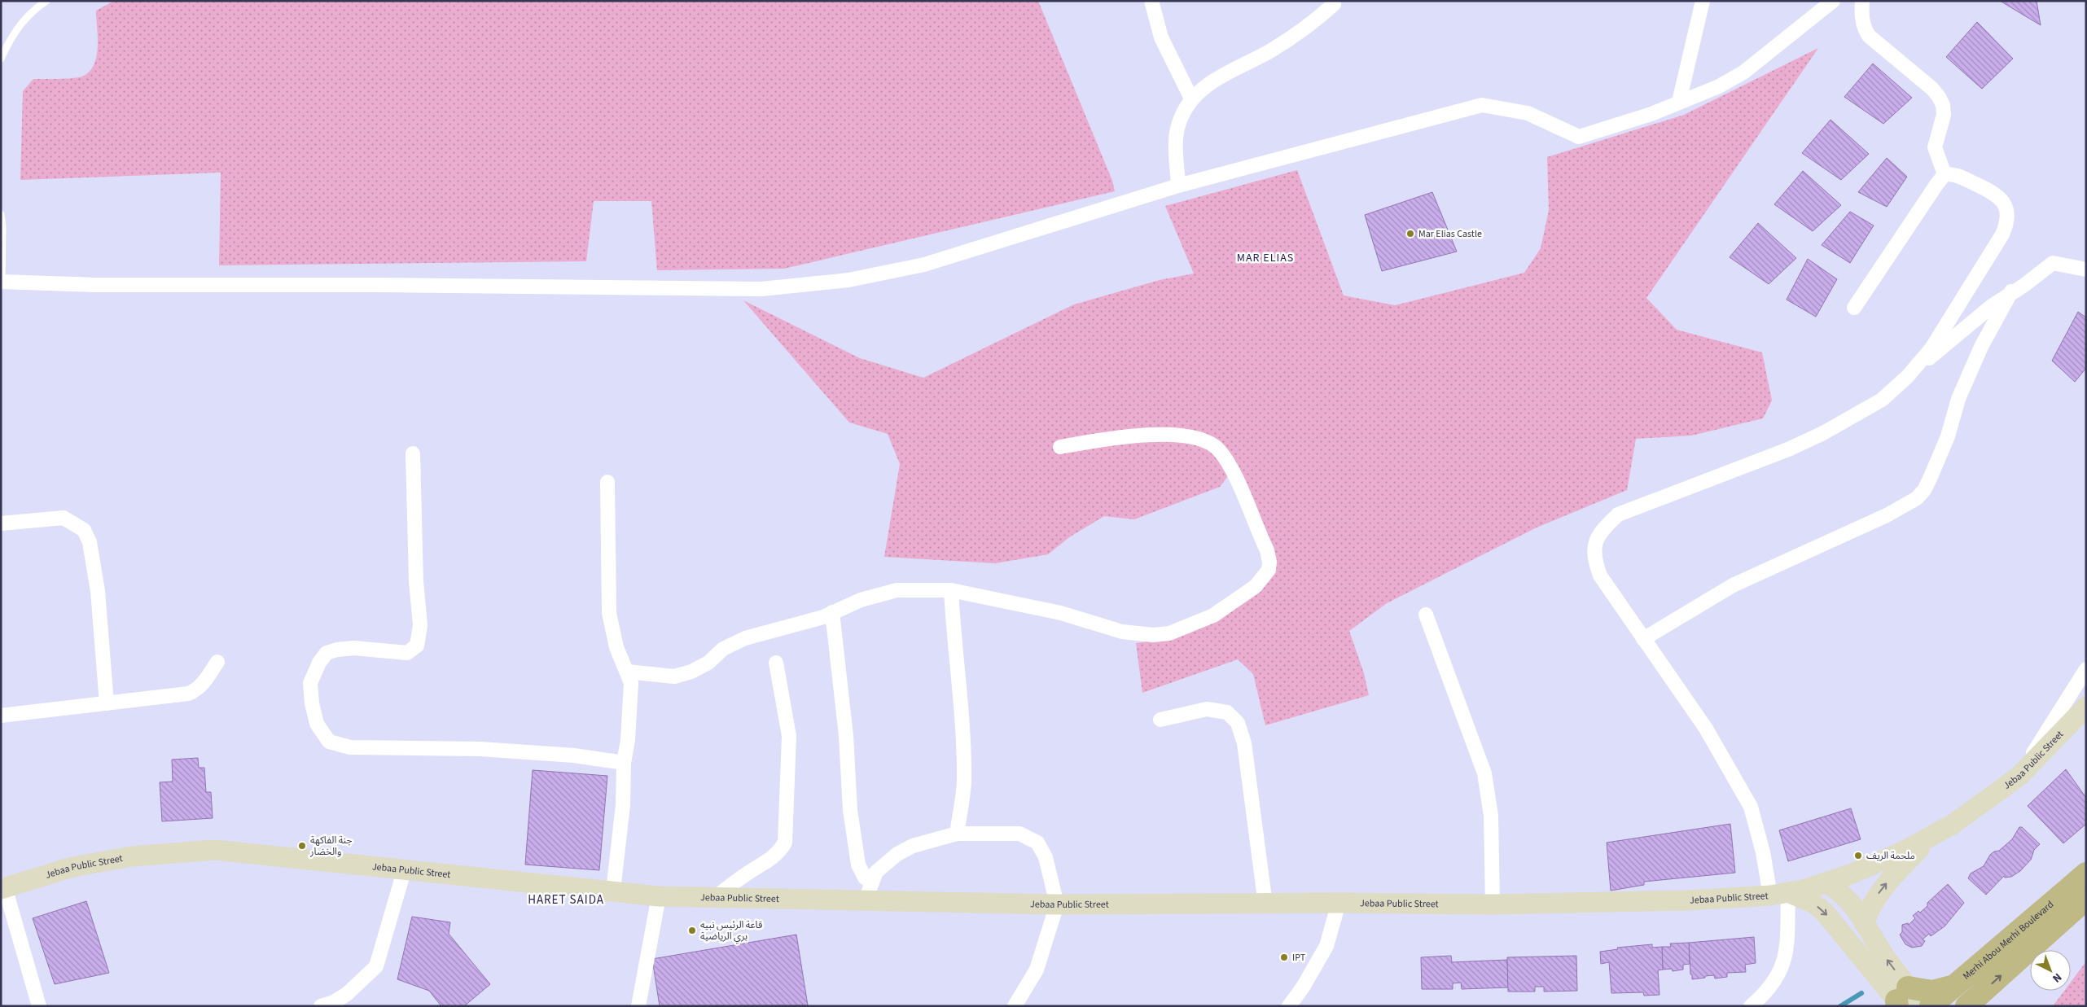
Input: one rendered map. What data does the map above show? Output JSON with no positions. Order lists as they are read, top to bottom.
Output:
{
  "streets": {
    "main road": ["Jebaa Public Street", "Merhi Abou Merhi Boulevard"]
  },
  "districts": ["MAR ELIAS", "HARET SAIDA"],
  "places": [
    "Mar Elias Castle",
    "جنة الفاكهة والخضار",
    "ملحمة الريف",
    "قاعة الرئيس نبيه بري الرياضية",
    "IPT"
  ],
  "north": "bottom right"
}
